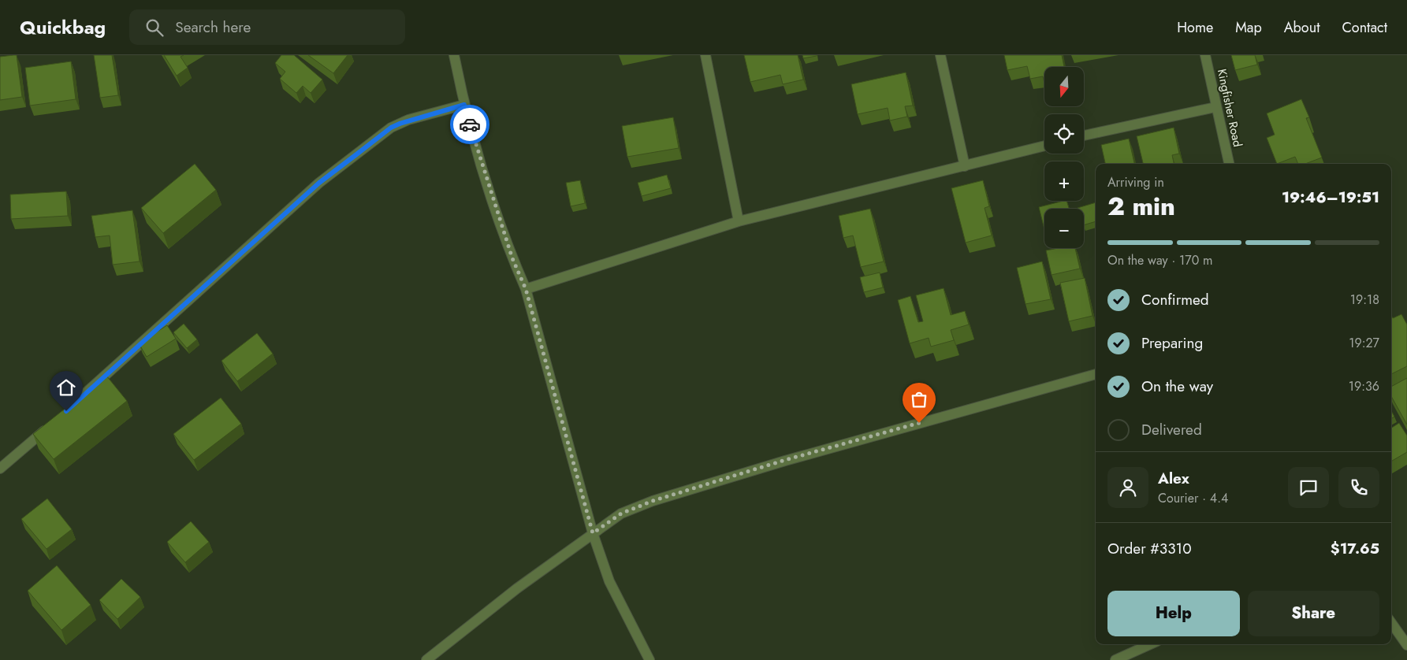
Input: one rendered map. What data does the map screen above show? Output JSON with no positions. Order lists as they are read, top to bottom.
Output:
{
  "streets": {
    "street": ["Kingfisher Road"]
  },
  "north": "bottom",
  "page": {
    "header": "Quickbag",
    "search": "Search here",
    "nav": [
      "Home",
      "Map",
      "About",
      "Contact"
    ],
    "map_buttons": ["+", "−"],
    "heading": ["2 min", "Arriving in", "19:46–19:51"],
    "panel": [
      "Alex",
      "Courier · 4.4",
      "Order #3310",
      "$17.65"
    ],
    "bar": "On the way · 170 m",
    "list": [
      ["Confirmed", "19:18"],
      ["Preparing", "19:27"],
      ["On the way", "19:36"],
      "Delivered"
    ],
    "buttons": ["Help", "Share"]
  }
}
